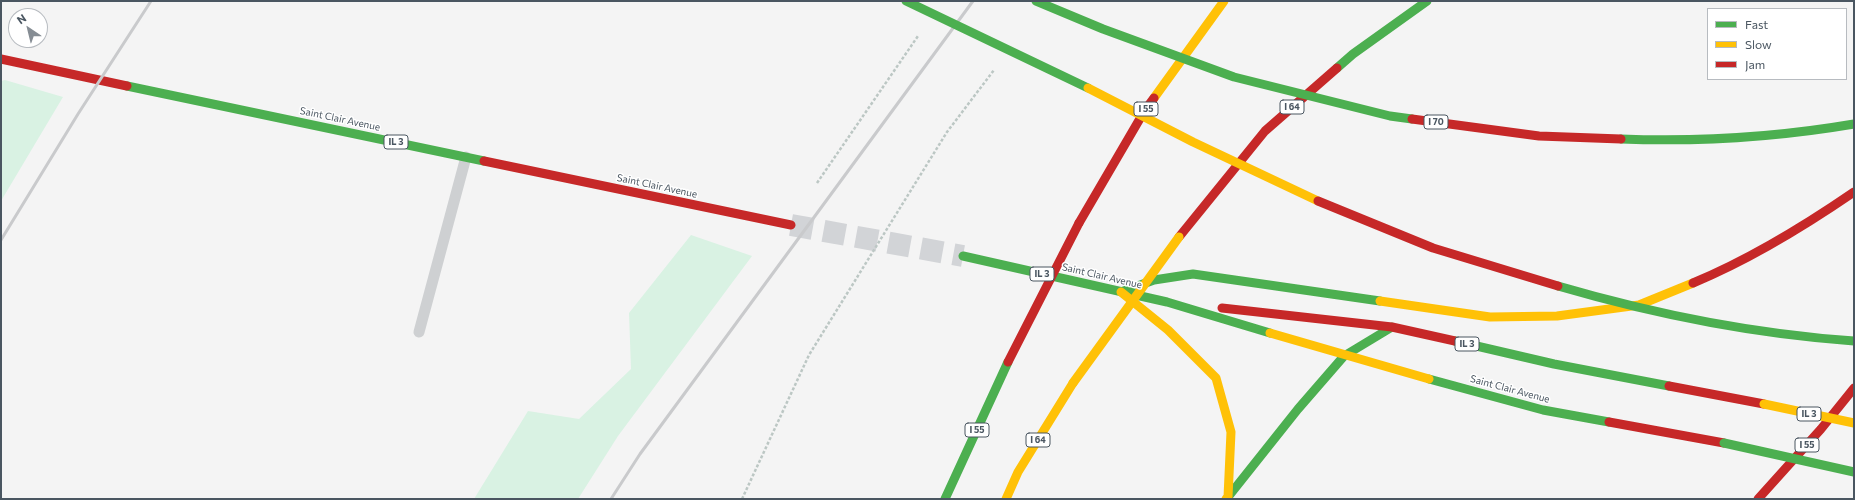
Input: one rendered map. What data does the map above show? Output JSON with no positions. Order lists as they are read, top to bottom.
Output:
{
  "streets": {
    "main road": [
      "I 64",
      "I 55",
      "Saint Clair Avenue",
      "I 70",
      "IL 3"
    ]
  },
  "crossings": [
    ["Saint Clair Avenue", "IL 3"]
  ],
  "legend": ["Fast", "Slow", "Jam"],
  "north": "top left"
}
